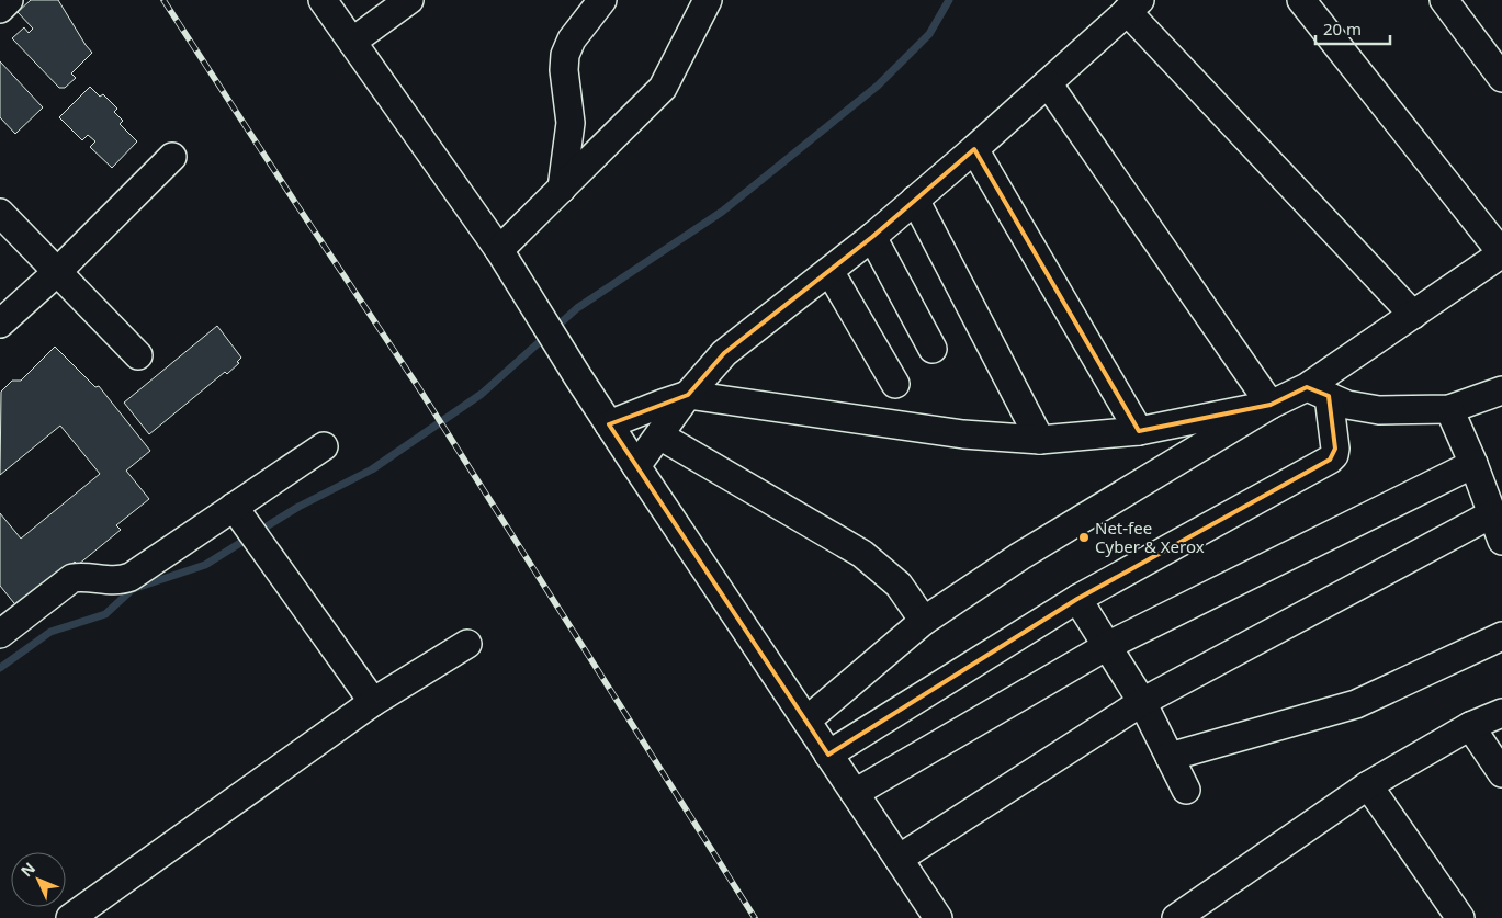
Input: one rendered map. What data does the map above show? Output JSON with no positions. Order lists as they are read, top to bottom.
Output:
{
  "places": ["Net-fee Cyber & Xerox"],
  "scale_bar": "20 m",
  "north": "top left"
}
